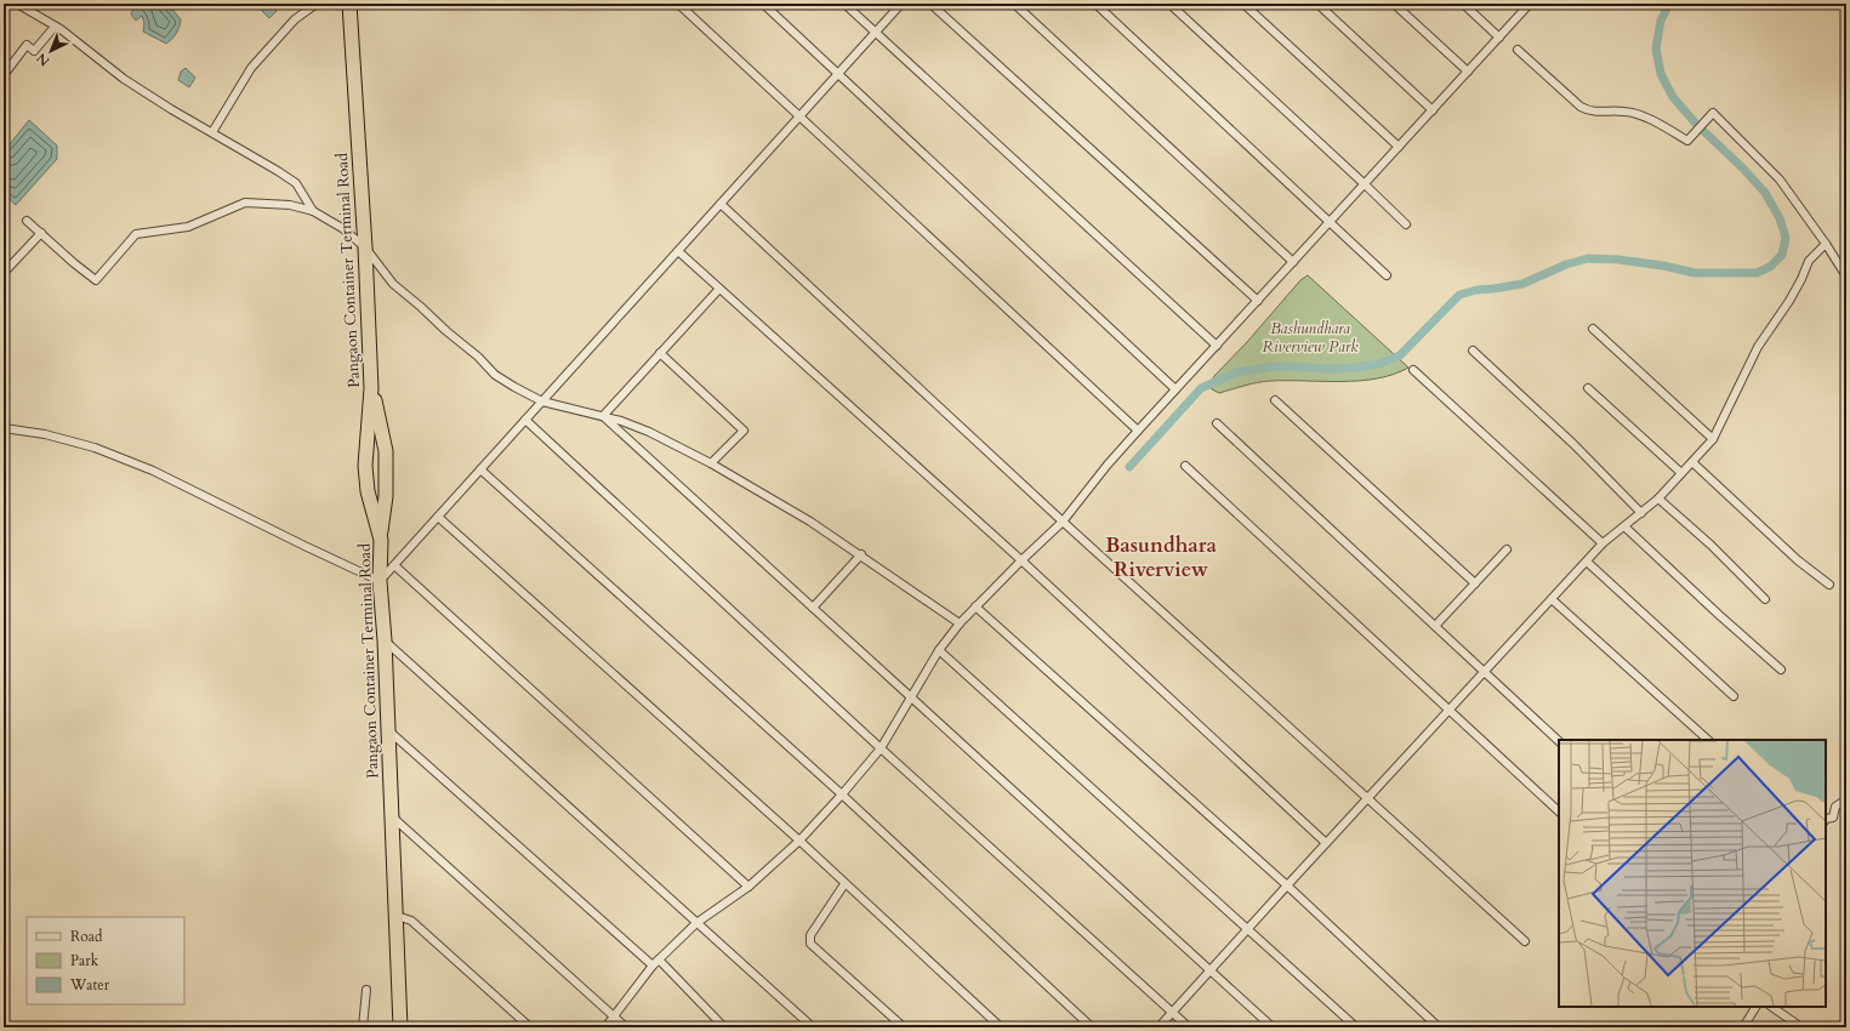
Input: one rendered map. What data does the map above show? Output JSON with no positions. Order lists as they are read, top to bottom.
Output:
{
  "streets": {
    "highway": ["Pangaon Container Terminal Road"]
  },
  "districts": ["Basundhara Riverview"],
  "parks": ["Bashundhara Riverview Park"],
  "legend": ["Road", "Park", "Water"],
  "north": "bottom left"
}
